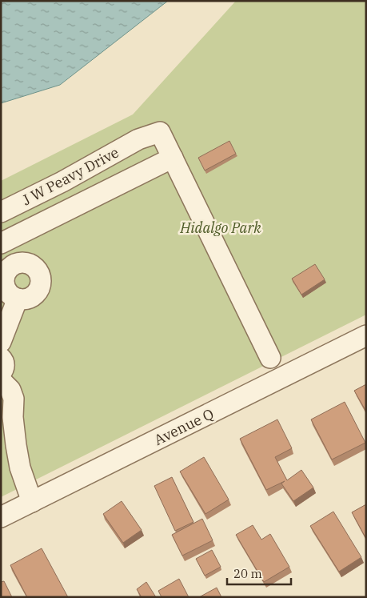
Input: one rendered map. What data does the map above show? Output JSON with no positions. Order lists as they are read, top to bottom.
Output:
{
  "streets": {
    "street": ["J W Peavy Drive", "Avenue Q"]
  },
  "parks": ["Hidalgo Park"],
  "scale_bar": "20 m"
}
